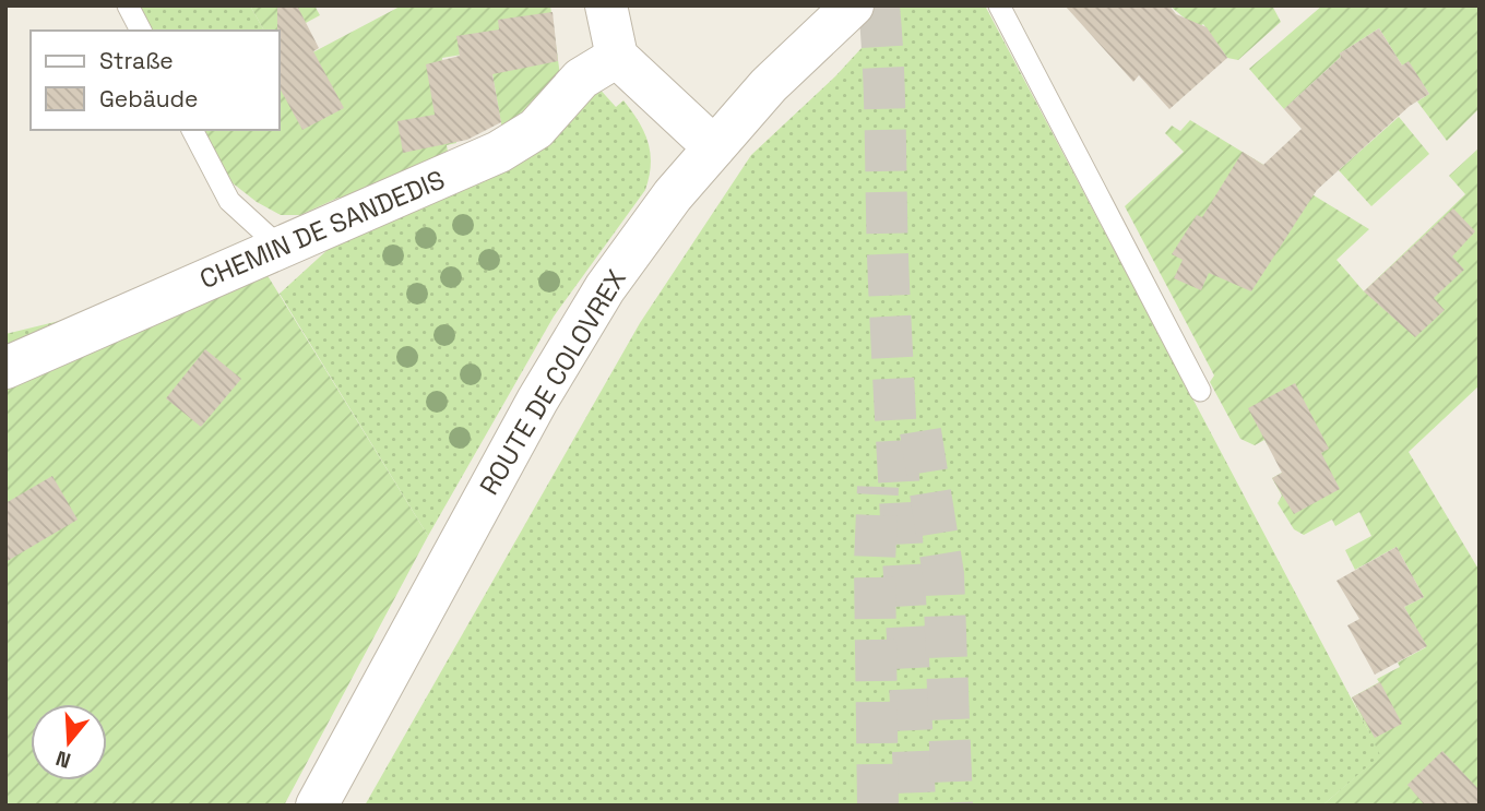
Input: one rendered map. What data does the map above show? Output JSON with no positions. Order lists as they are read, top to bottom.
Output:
{
  "streets": {
    "street": ["CHEMIN DE SANDEDIS", "ROUTE DE COLOVREX"]
  },
  "legend": ["Straße", "Gebäude"],
  "north": "bottom"
}
